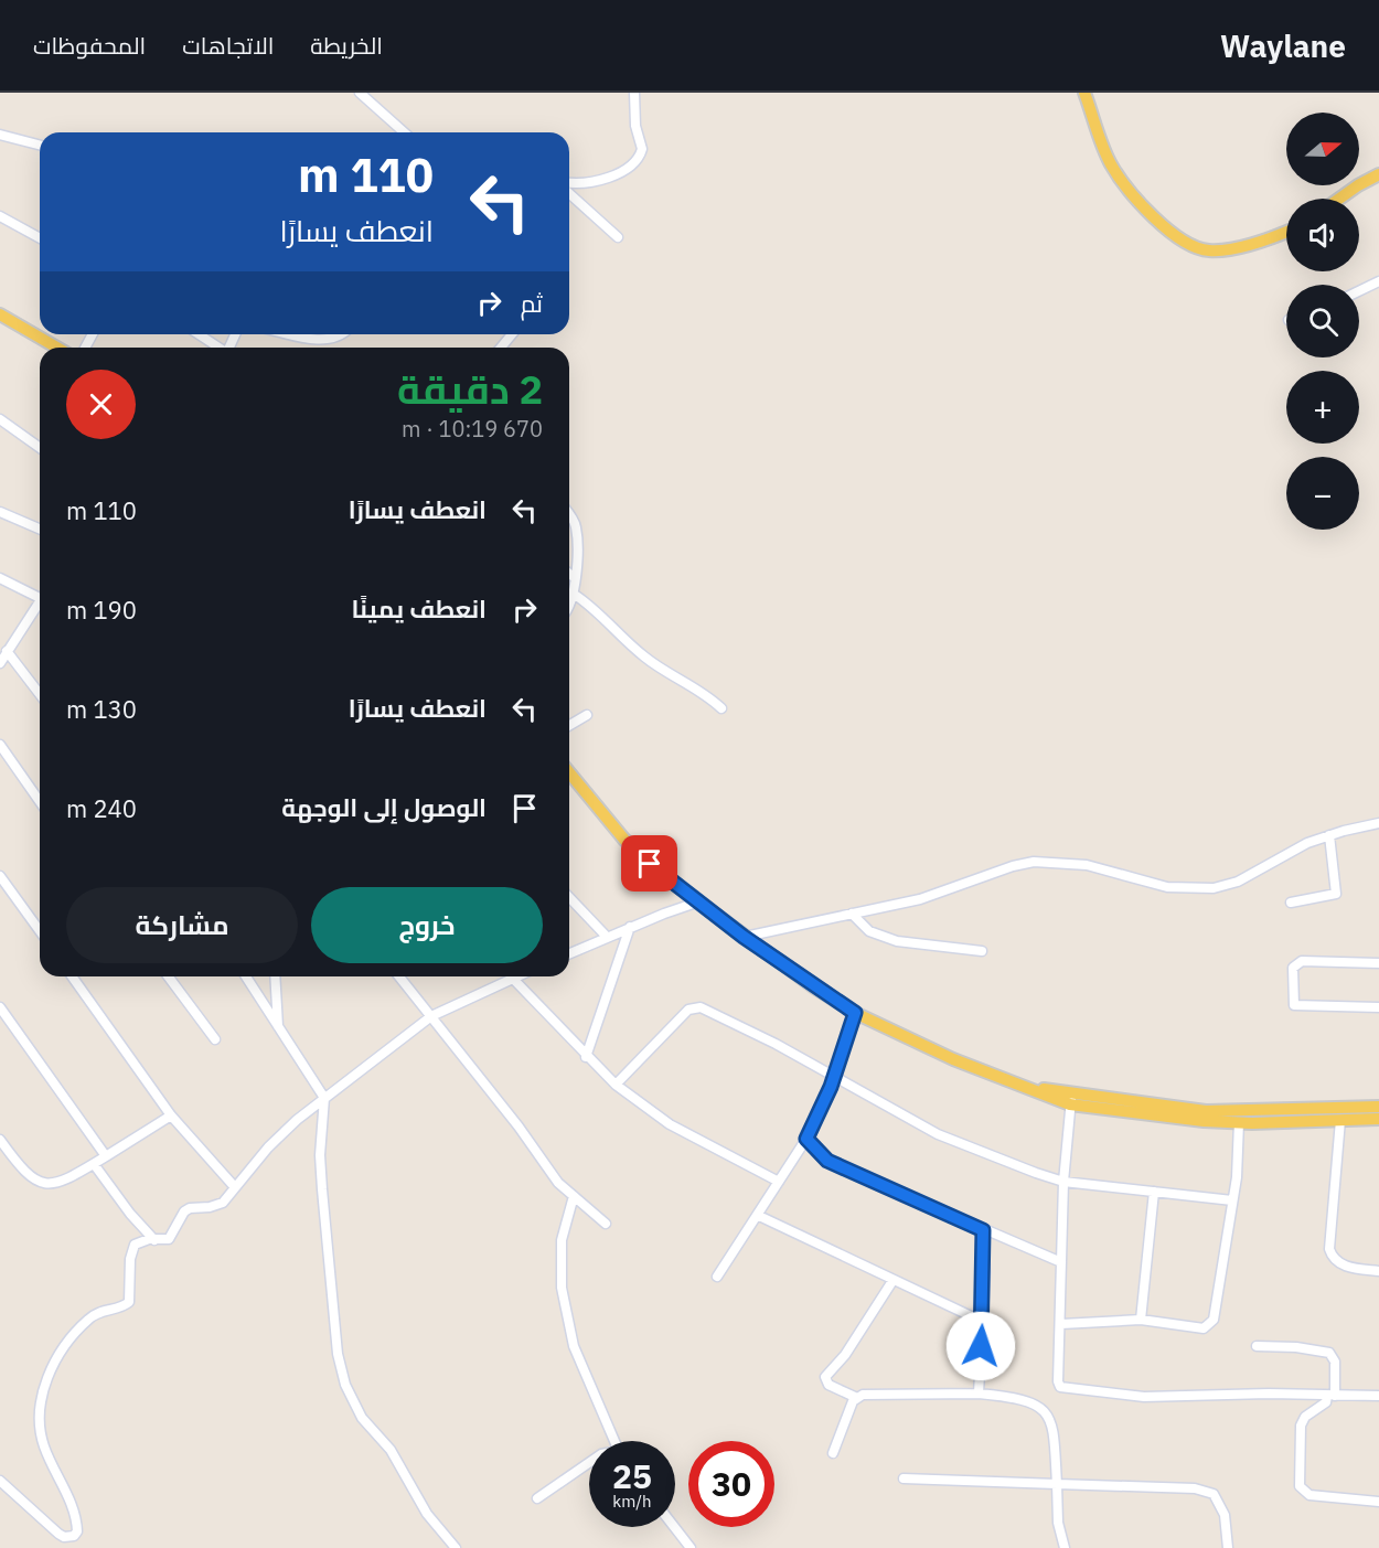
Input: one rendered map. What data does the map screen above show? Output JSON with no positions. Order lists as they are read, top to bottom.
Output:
{
  "north": "right",
  "page": {
    "header": "Waylane",
    "nav": ["الخريطة", "الاتجاهات", "المحفوظات"],
    "map_buttons": ["+", "−"],
    "turn": ["110 m", "انعطف يسارًا"],
    "then": "ثم",
    "heading": ["2 دقيقة", "670 m · 10:19"],
    "list": [
      {
        "name": "انعطف يسارًا",
        "value": "110 m"
      },
      {
        "name": "انعطف يمينًا",
        "value": "190 m"
      },
      {
        "name": "انعطف يسارًا",
        "value": "130 m"
      },
      {
        "name": "الوصول إلى الوجهة",
        "value": "240 m"
      }
    ],
    "buttons": ["خروج", "مشاركة"],
    "speed": "25 km/h",
    "limit": "30"
  }
}
